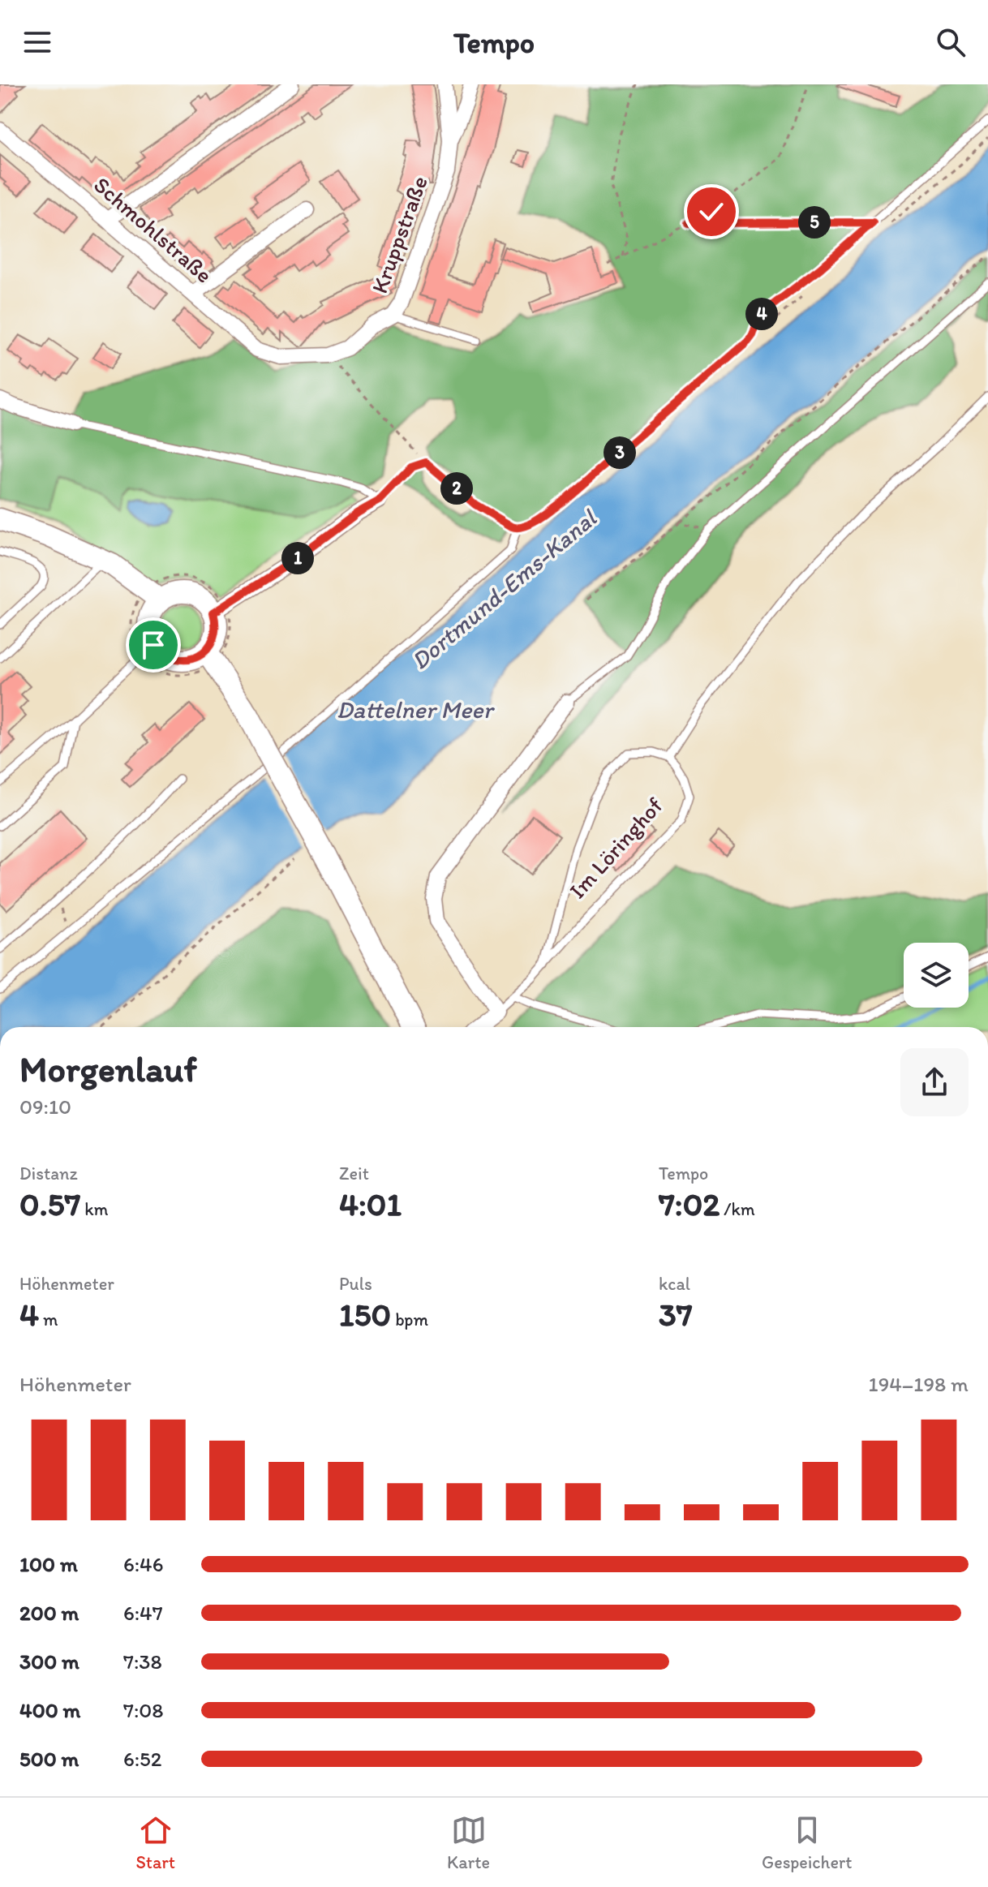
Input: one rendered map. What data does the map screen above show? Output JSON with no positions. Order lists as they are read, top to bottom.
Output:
{
  "streets": {
    "street": ["Schmohlstraße", "Kruppstraße", "Im Löringhof"]
  },
  "crossings": [
    ["Schmohlstraße", "Kruppstraße"]
  ],
  "water": ["Dortmund-Ems-Kanal", "Dattelner Meer"],
  "page": {
    "header": "Tempo",
    "pins": [
      "5",
      "4",
      "3",
      "2",
      "1"
    ],
    "heading": ["Morgenlauf", "09:10"],
    "stats": [
      ["Distanz", "0.57 km"],
      ["Zeit", "4:01"],
      ["Tempo", "7:02 /km"],
      ["Höhenmeter", "4 m"],
      ["Puls", "150 bpm"],
      ["kcal", "37"]
    ],
    "chart": ["Höhenmeter", "194–198 m"],
    "list": [
      {
        "name": "100 m",
        "note": "6:46"
      },
      {
        "name": "200 m",
        "note": "6:47"
      },
      {
        "name": "300 m",
        "note": "7:38"
      },
      {
        "name": "400 m",
        "note": "7:08"
      },
      {
        "name": "500 m",
        "note": "6:52"
      }
    ],
    "tabs": ["Start", "Karte", "Gespeichert"]
  }
}
